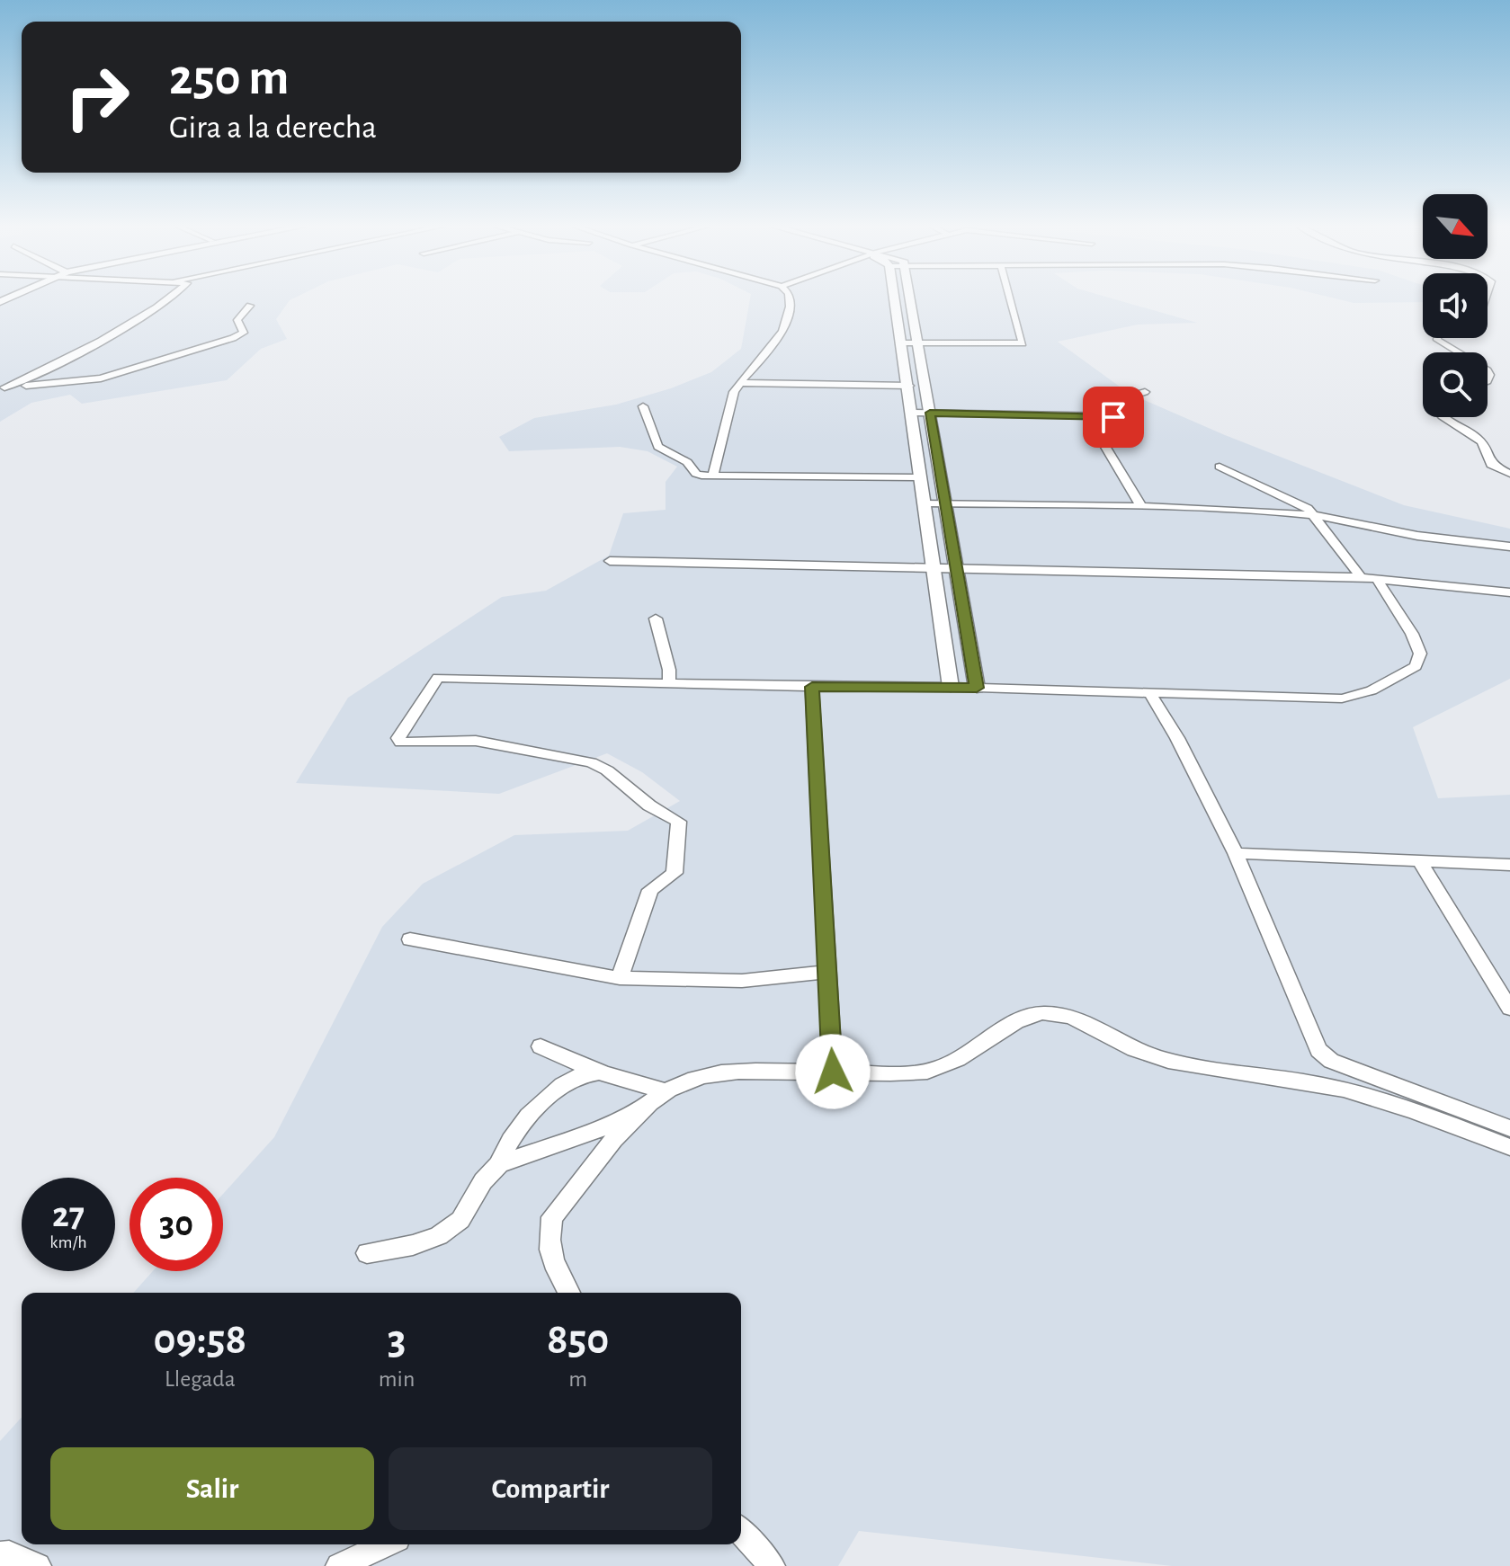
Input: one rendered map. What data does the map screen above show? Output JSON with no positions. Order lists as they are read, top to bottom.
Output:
{
  "north": "bottom right",
  "page": {
    "turn": ["250 m", "Gira a la derecha"],
    "speed": "27 km/h",
    "limit": "30",
    "eta": [
      "09:58",
      "Llegada",
      "3",
      "min",
      "850",
      "m"
    ],
    "buttons": ["Salir", "Compartir"]
  }
}
